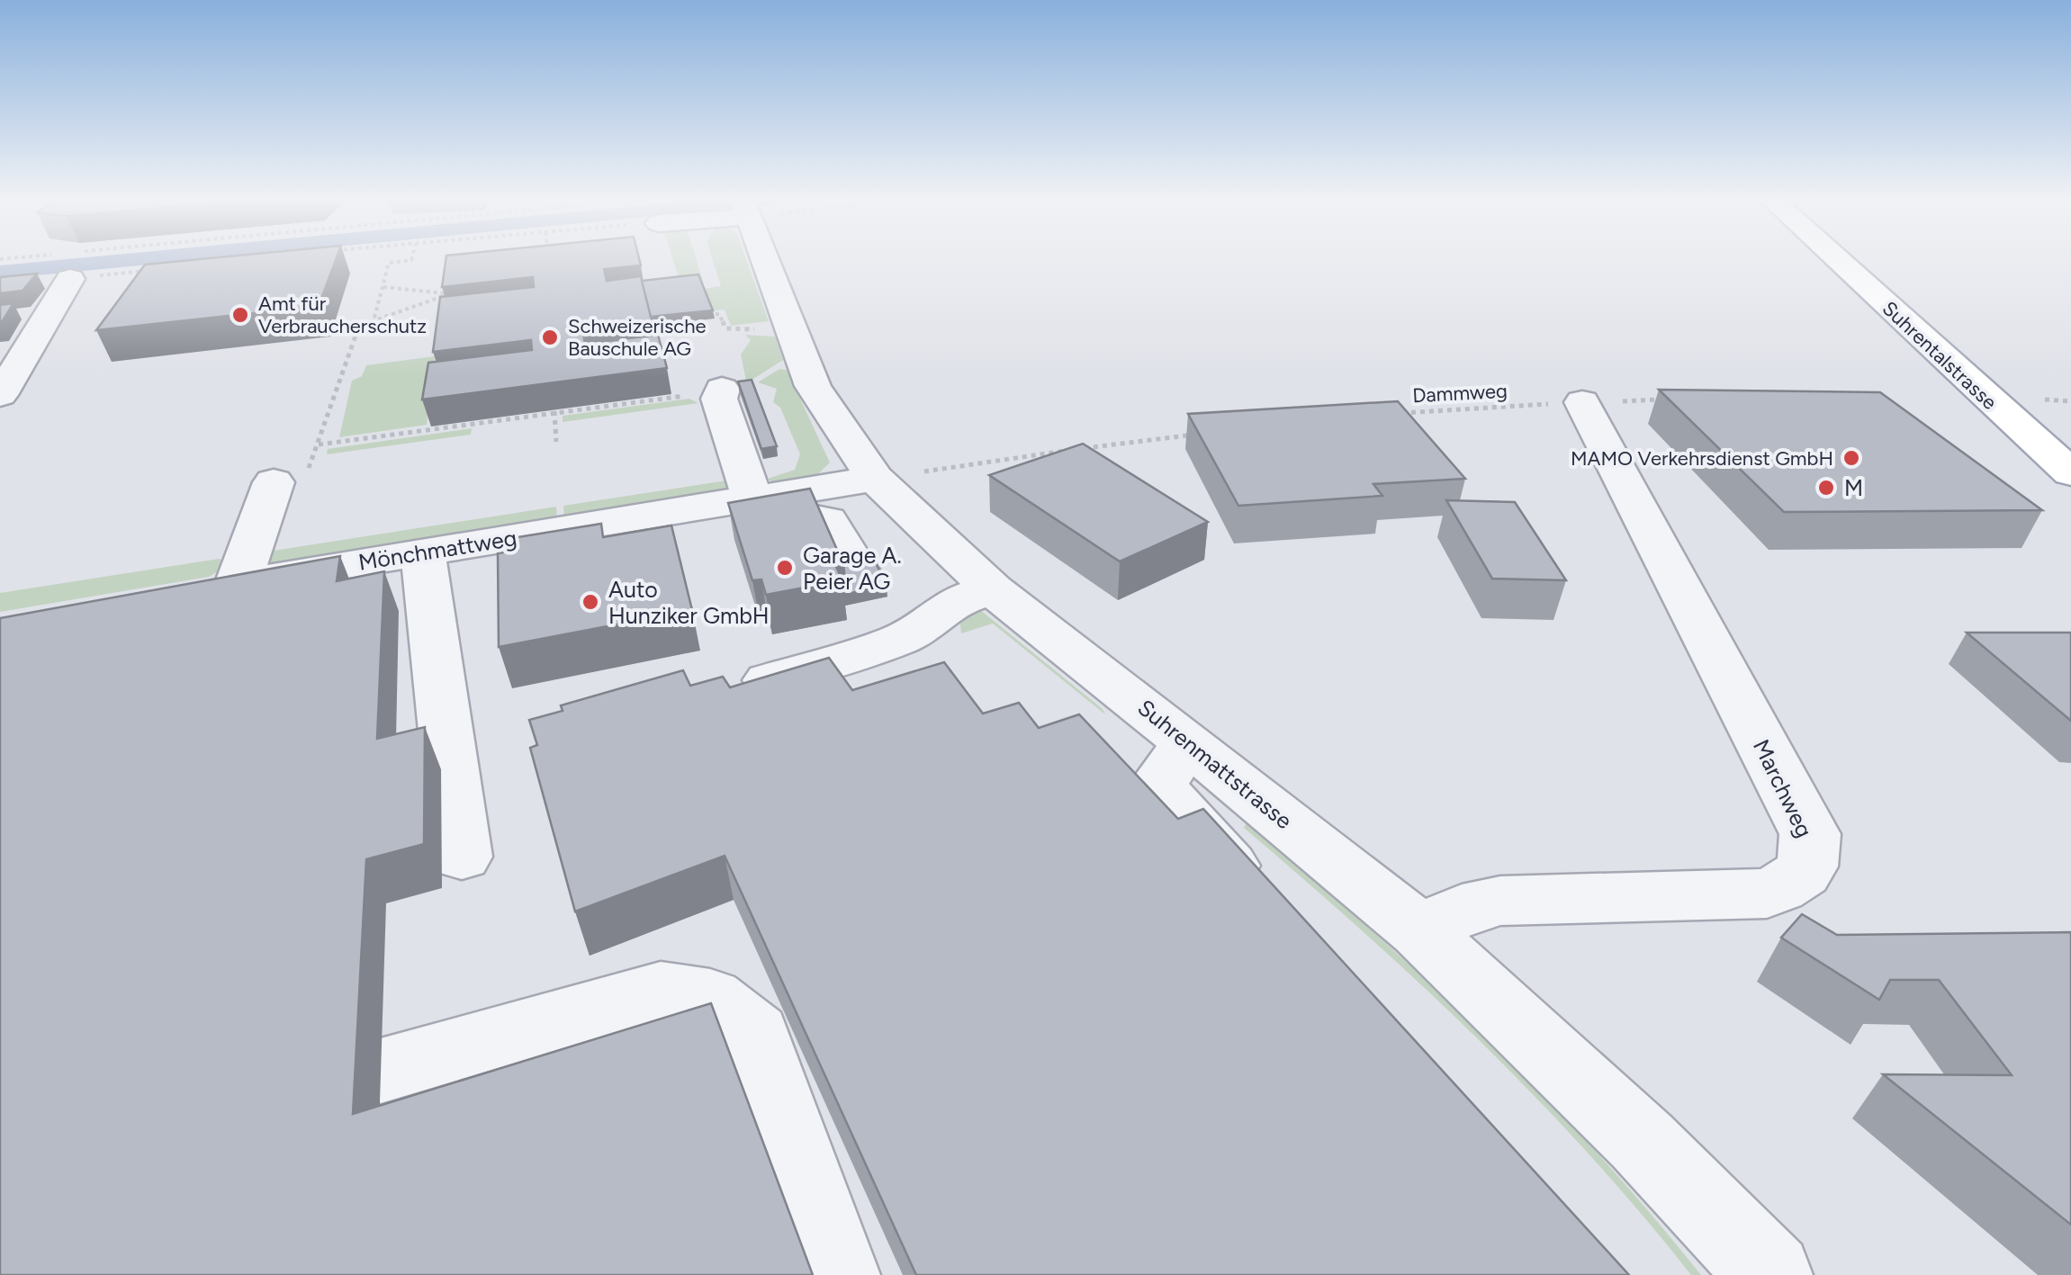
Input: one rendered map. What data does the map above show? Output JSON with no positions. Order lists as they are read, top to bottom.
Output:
{
  "streets": {
    "main road": ["Suhrentalstrasse"],
    "street": ["Mönchmattweg", "Suhrenmattstrasse", "Marchweg"],
    "path": ["Dammweg"]
  },
  "crossings": [
    ["Dammweg", "Marchweg"],
    ["Suhrenmattstrasse", "Marchweg"]
  ],
  "places": [
    "Amt für Verbraucherschutz",
    "Schweizerische Bauschule AG",
    "MAMO Verkehrsdienst GmbH",
    "M",
    "Garage A. Peier AG",
    "Auto Hunziker GmbH"
  ]
}
